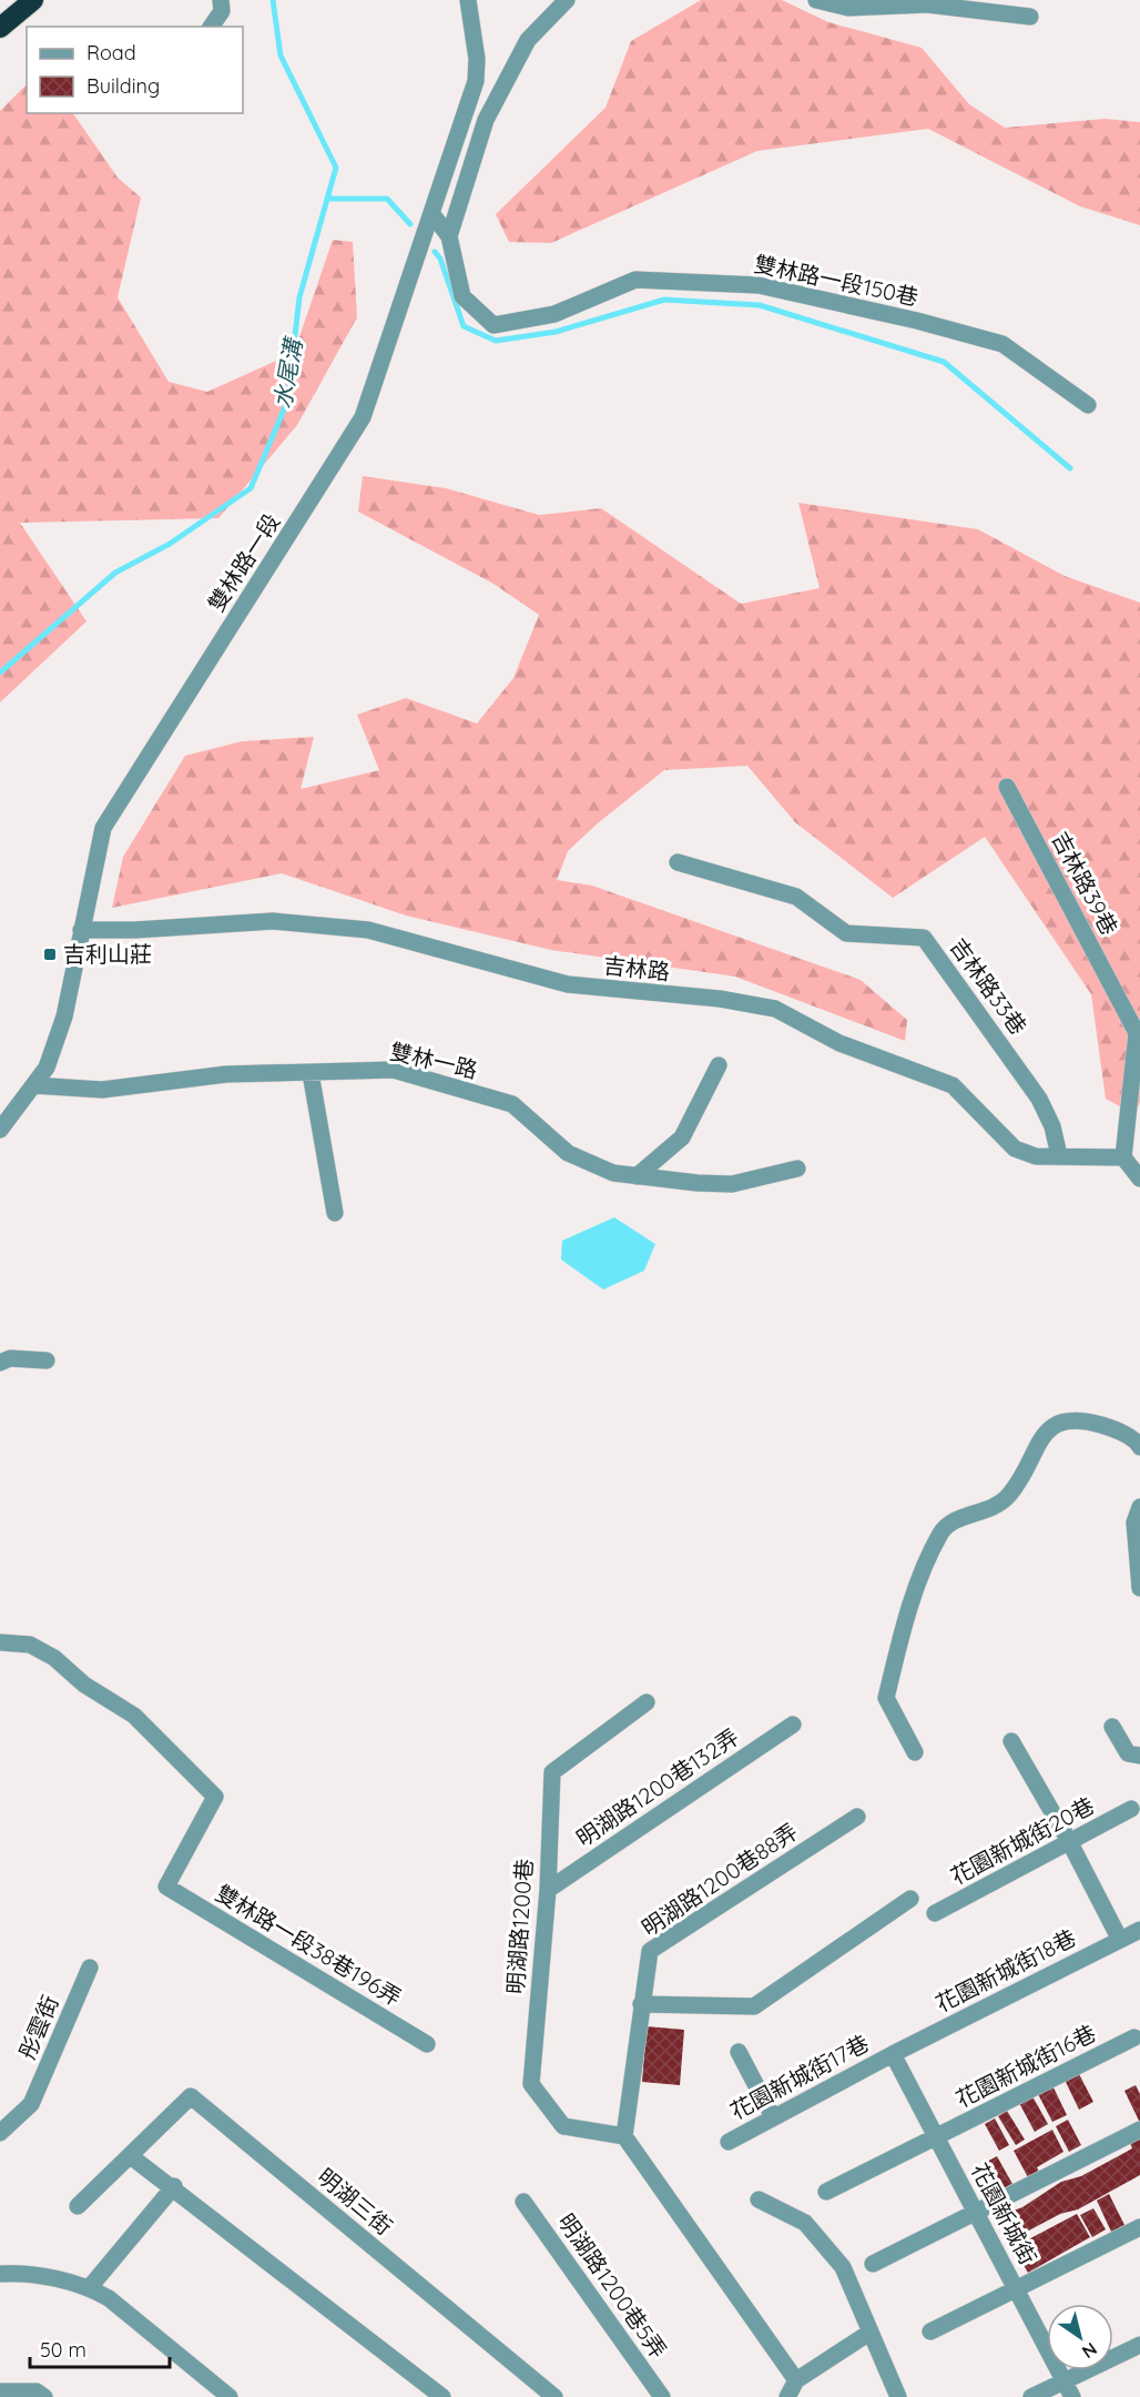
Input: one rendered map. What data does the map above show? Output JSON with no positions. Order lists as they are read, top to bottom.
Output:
{
  "streets": {
    "street": [
      "雙林路一段150巷",
      "雙林路一段",
      "吉林路39巷",
      "吉林路",
      "吉林路33巷",
      "雙林一路",
      "明湖路1200巷132弄",
      "花園新城街20巷",
      "明湖路1200巷88弄",
      "明湖路1200巷",
      "雙林路一段38巷196弄",
      "花園新城街18巷",
      "彤雲街",
      "花園新城街16巷",
      "花園新城街17巷",
      "明湖三街",
      "花園新城街",
      "明湖路1200巷5弄"
    ]
  },
  "crossings": [
    ["雙林路一段150巷", "雙林路一段"],
    ["雙林路一段", "吉林路"],
    ["雙林路一段", "雙林一路"],
    ["吉林路39巷", "吉林路"],
    ["吉林路", "吉林路33巷"],
    ["明湖路1200巷132弄", "明湖路1200巷"],
    ["花園新城街18巷", "花園新城街17巷"],
    ["花園新城街18巷", "花園新城街"],
    ["花園新城街16巷", "花園新城街"],
    ["花園新城街17巷", "花園新城街"]
  ],
  "water": ["水尾溝"],
  "places": {
    "transit": ["吉利山莊"]
  },
  "legend": ["Road", "Building"],
  "scale_bar": "50 m",
  "north": "bottom right"
}
